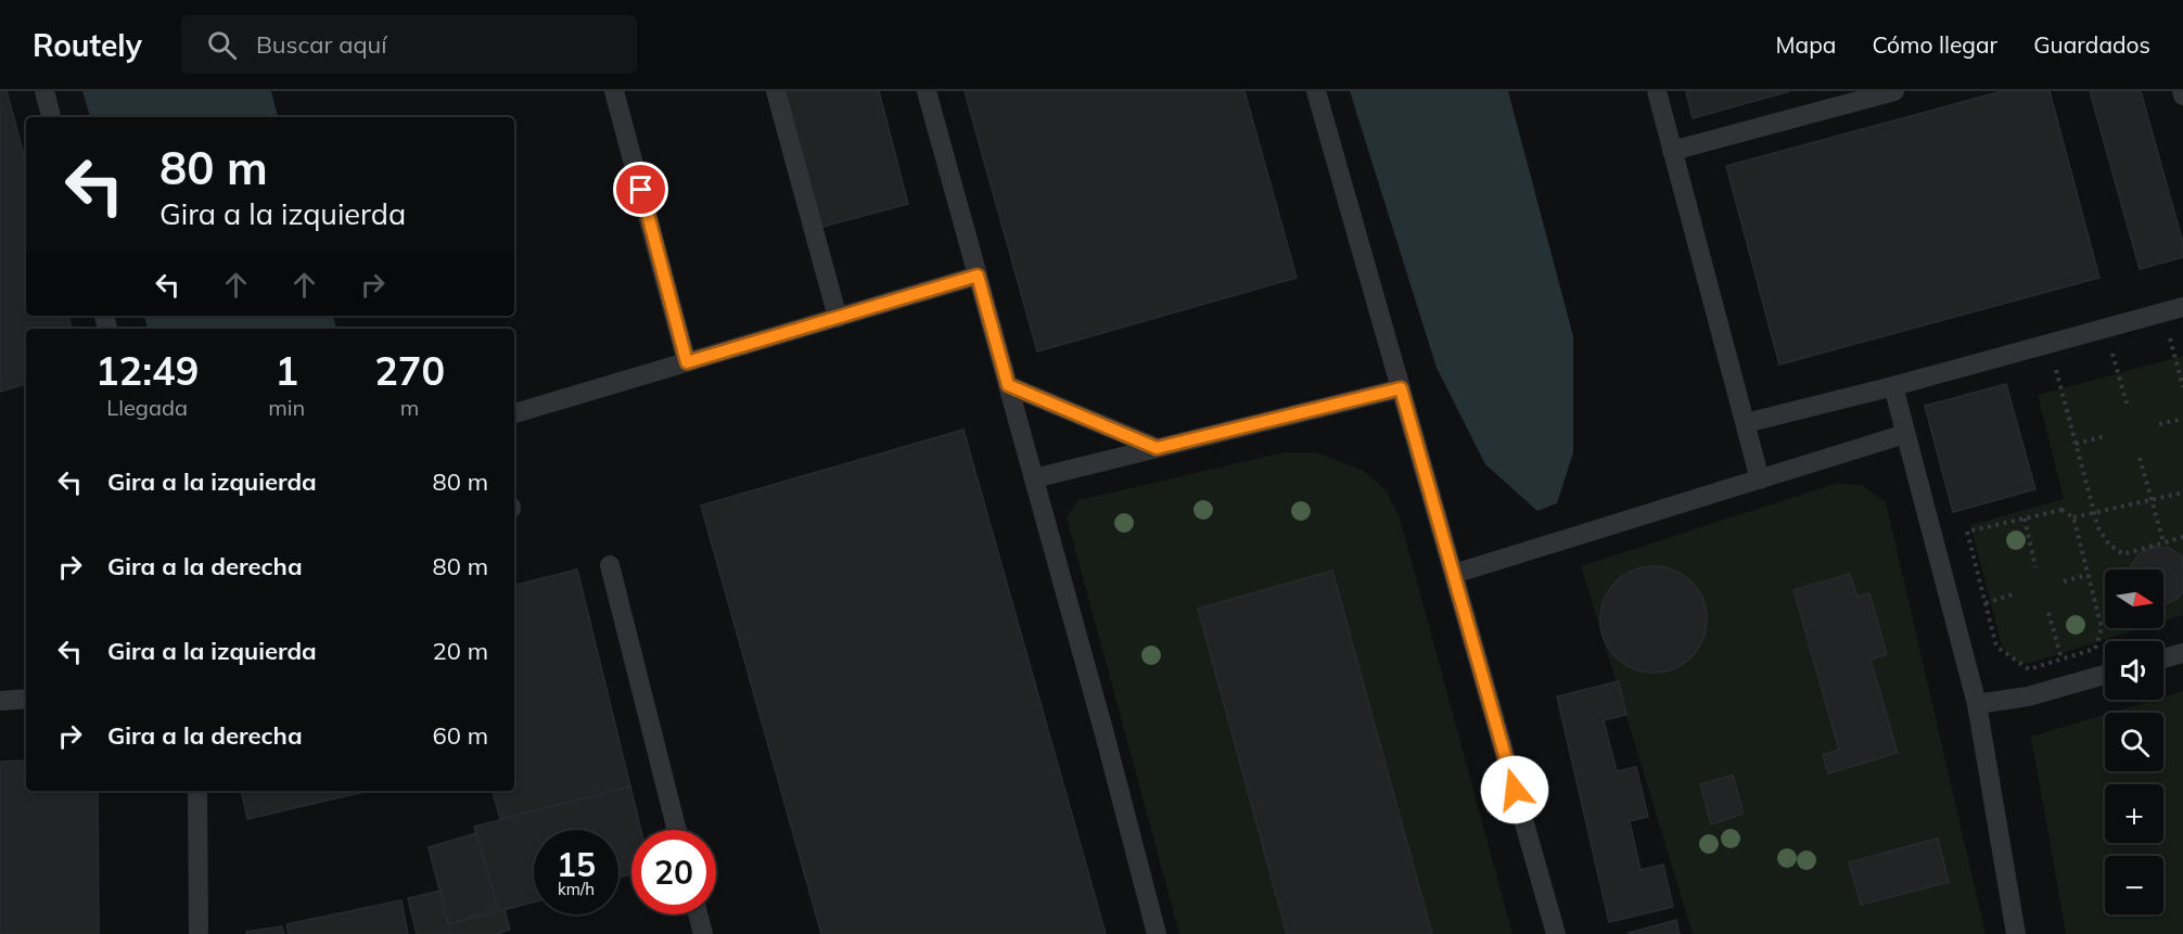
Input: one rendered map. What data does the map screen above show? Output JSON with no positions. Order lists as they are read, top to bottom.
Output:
{
  "north": "right",
  "page": {
    "header": "Routely",
    "search": "Buscar aquí",
    "nav": ["Mapa", "Cómo llegar", "Guardados"],
    "turn": ["80 m", "Gira a la izquierda"],
    "eta": [
      "12:49",
      "Llegada",
      "1",
      "min",
      "270",
      "m"
    ],
    "list": [
      {
        "name": "Gira a la izquierda",
        "value": "80 m"
      },
      {
        "name": "Gira a la derecha",
        "value": "80 m"
      },
      {
        "name": "Gira a la izquierda",
        "value": "20 m"
      },
      {
        "name": "Gira a la derecha",
        "value": "60 m"
      }
    ],
    "map_buttons": ["+", "−"],
    "speed": "15 km/h",
    "limit": "20"
  }
}
